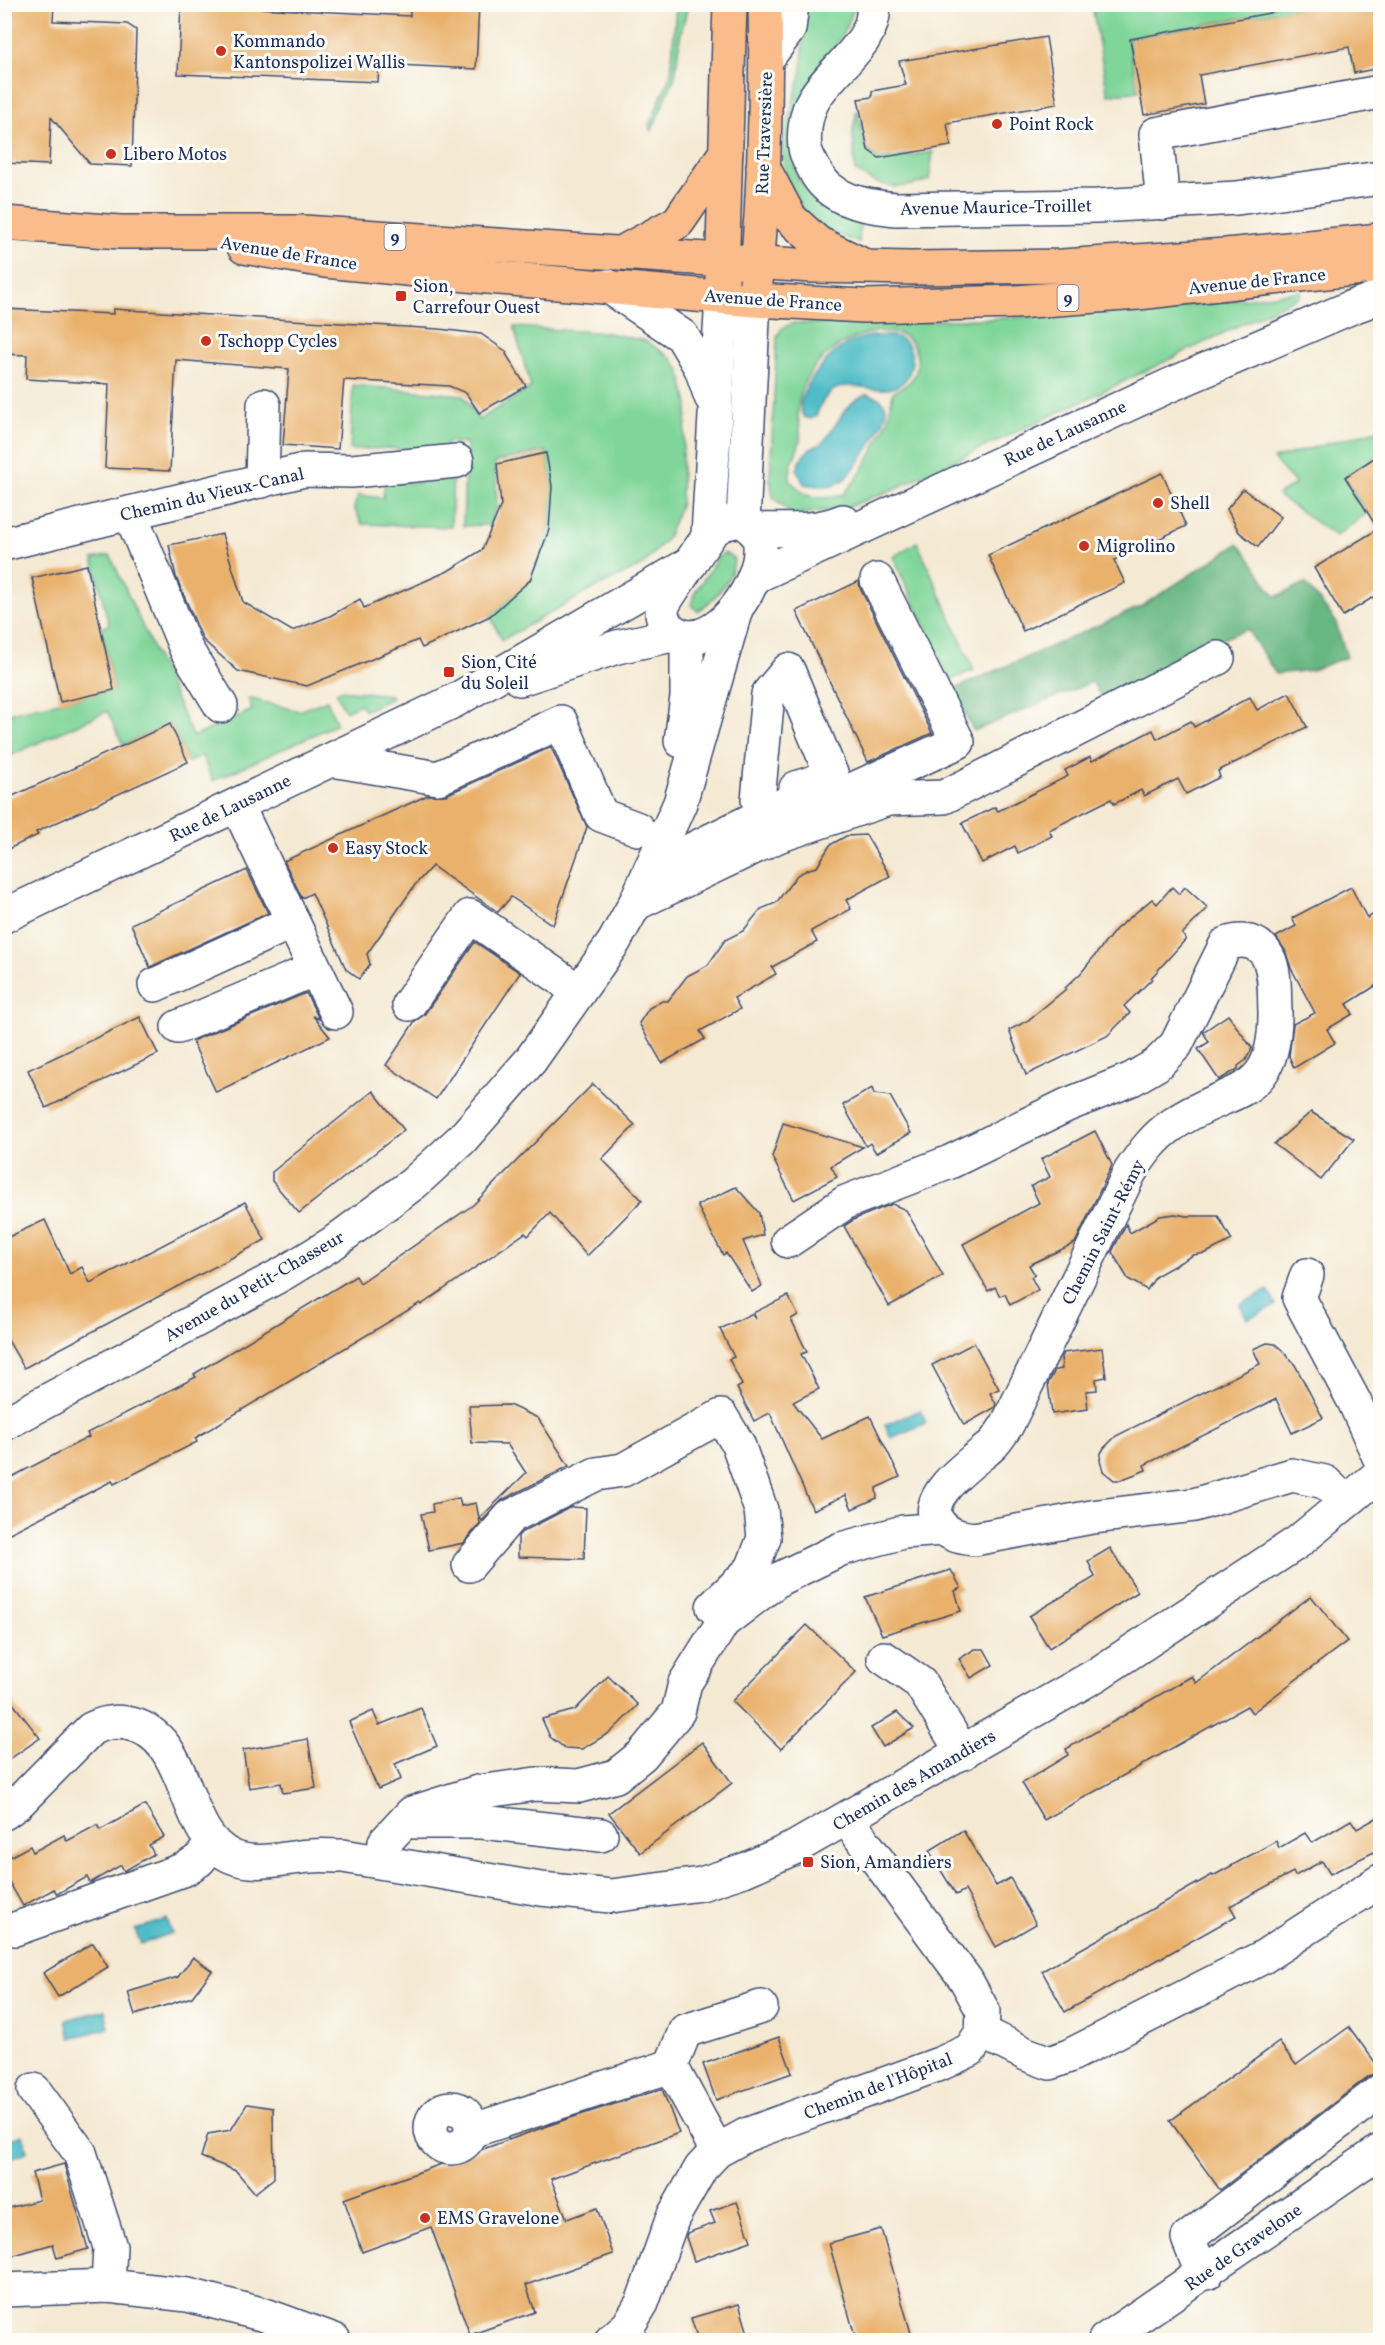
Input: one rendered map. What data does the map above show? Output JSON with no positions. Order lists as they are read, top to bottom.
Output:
{
  "streets": {
    "main road": ["Rue Traversière", "9", "Avenue de France"],
    "street": [
      "Avenue Maurice-Troillet",
      "Rue de Lausanne",
      "Chemin du Vieux-Canal",
      "Chemin Saint-Rémy",
      "Avenue du Petit-Chasseur",
      "Chemin des Amandiers",
      "Chemin de l'Hôpital",
      "Rue de Gravelone"
    ]
  },
  "crossings": [
    ["Rue Traversière", "Avenue de France"],
    ["Avenue de France", "Rue de Lausanne"],
    ["Rue de Lausanne", "Avenue du Petit-Chasseur"]
  ],
  "places": {
    "other": [
      "Kommando Kantonspolizei Wallis",
      "Point Rock",
      "Libero Motos",
      "Tschopp Cycles",
      "Shell",
      "Migrolino",
      "Easy Stock",
      "EMS Gravelone"
    ],
    "transit": ["Sion, Carrefour Ouest", "Sion, Cité du Soleil", "Sion, Amandiers"]
  }
}
